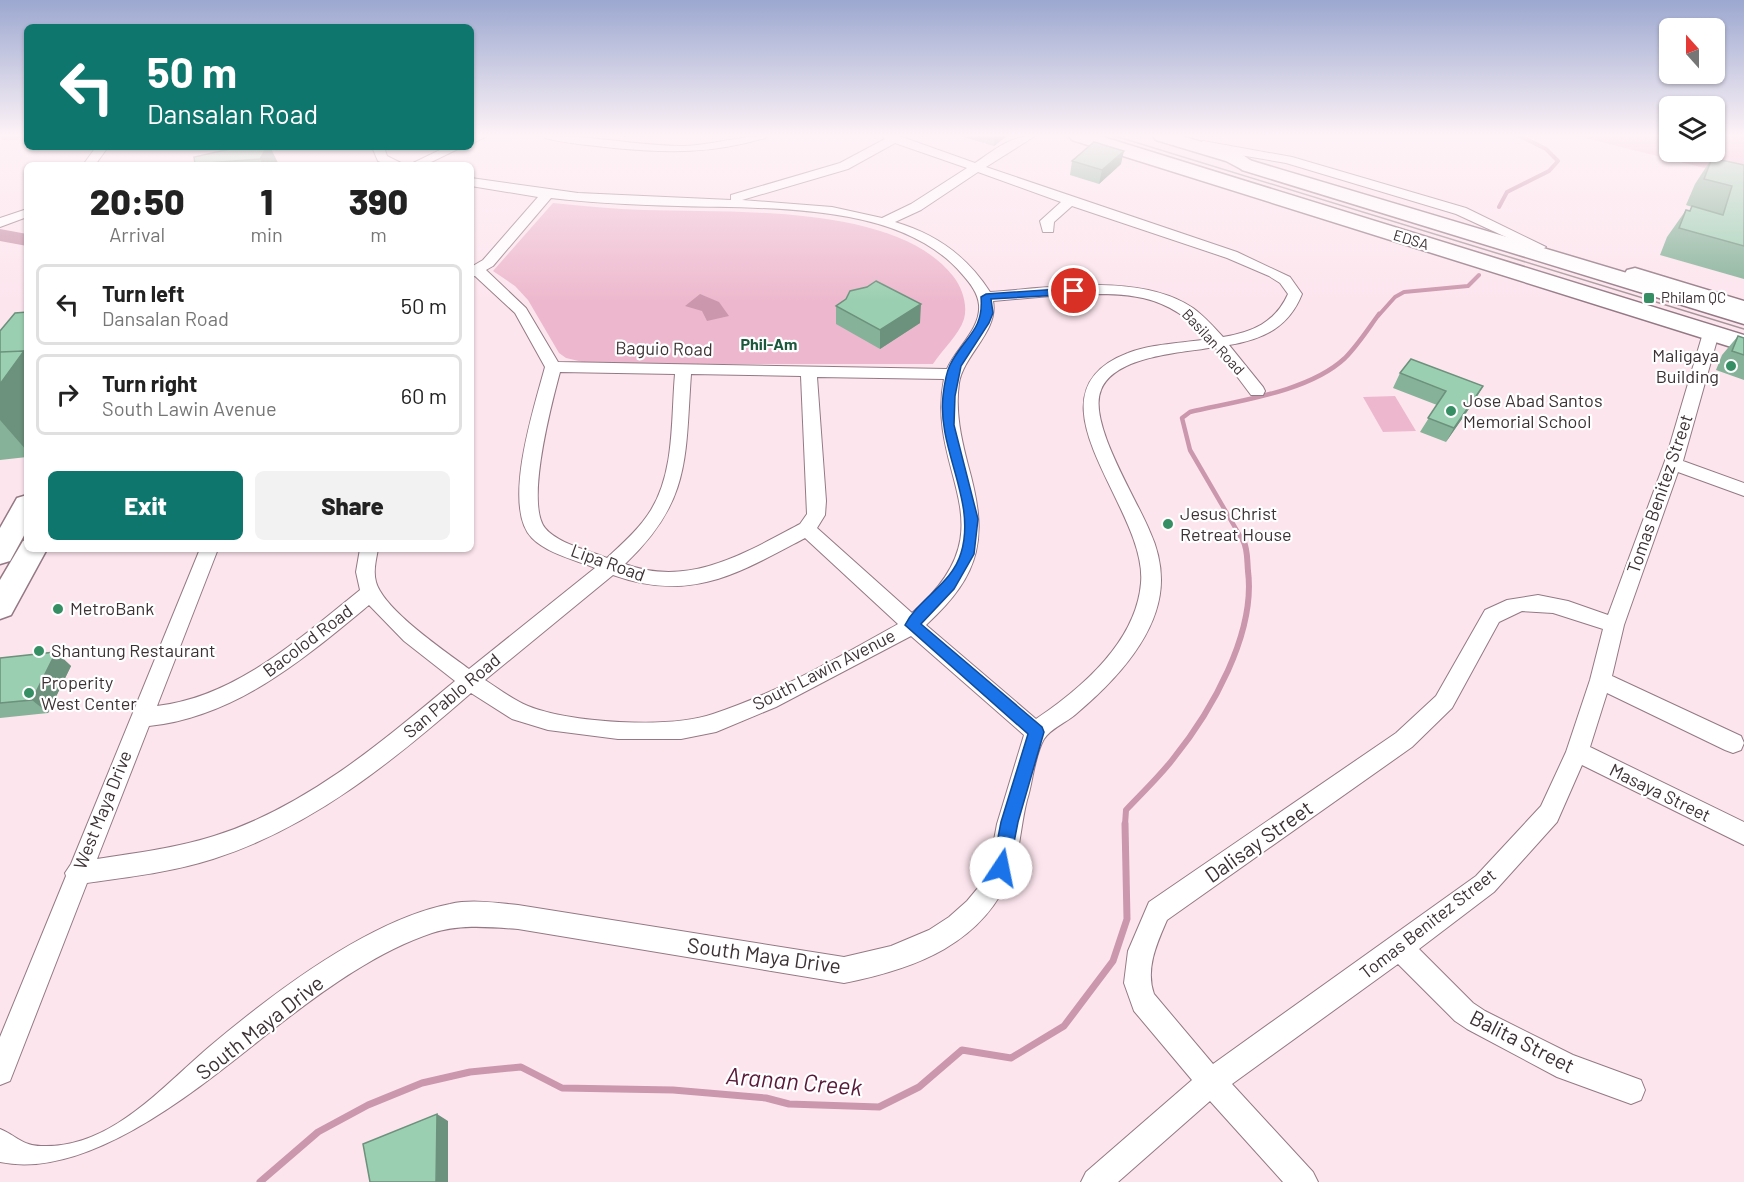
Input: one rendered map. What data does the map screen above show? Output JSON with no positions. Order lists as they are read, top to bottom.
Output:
{
  "streets": {
    "highway": ["EDSA"],
    "street": [
      "Basilan Road",
      "Baguio Road",
      "Tomas Benitez Street",
      "Lipa Road",
      "Bacolod Road",
      "South Lawin Avenue",
      "San Pablo Road",
      "Masaya Street",
      "West Maya Drive",
      "Dalisay Street",
      "South Maya Drive",
      "Balita Street"
    ]
  },
  "crossings": [
    ["EDSA", "Tomas Benitez Street"],
    ["Basilan Road", "South Lawin Avenue"],
    ["Baguio Road", "Lipa Road"],
    ["Baguio Road", "South Lawin Avenue"],
    ["Baguio Road", "San Pablo Road"],
    ["Tomas Benitez Street", "Masaya Street"],
    ["Tomas Benitez Street", "Dalisay Street"],
    ["Tomas Benitez Street", "Balita Street"],
    ["Lipa Road", "San Pablo Road"],
    ["Bacolod Road", "South Lawin Avenue"],
    ["Bacolod Road", "West Maya Drive"],
    ["South Lawin Avenue", "San Pablo Road"],
    ["San Pablo Road", "West Maya Drive"]
  ],
  "districts": ["Phil-Am"],
  "water": ["Aranan Creek"],
  "places": {
    "transit": ["Philam QC"],
    "other": [
      "Maligaya Building",
      "Jose Abad Santos Memorial School",
      "Jesus Christ Retreat House",
      "MetroBank",
      "Shantung Restaurant",
      "Properity West Center"
    ]
  },
  "north": "top",
  "page": {
    "turn": ["50 m", "Dansalan Road"],
    "eta": [
      "20:50",
      "Arrival",
      "1",
      "min",
      "390",
      "m"
    ],
    "list": [
      {
        "name": "Turn left",
        "note": "Dansalan Road",
        "value": "50 m"
      },
      {
        "name": "Turn right",
        "note": "South Lawin Avenue",
        "value": "60 m"
      }
    ],
    "buttons": ["Exit", "Share"]
  }
}
